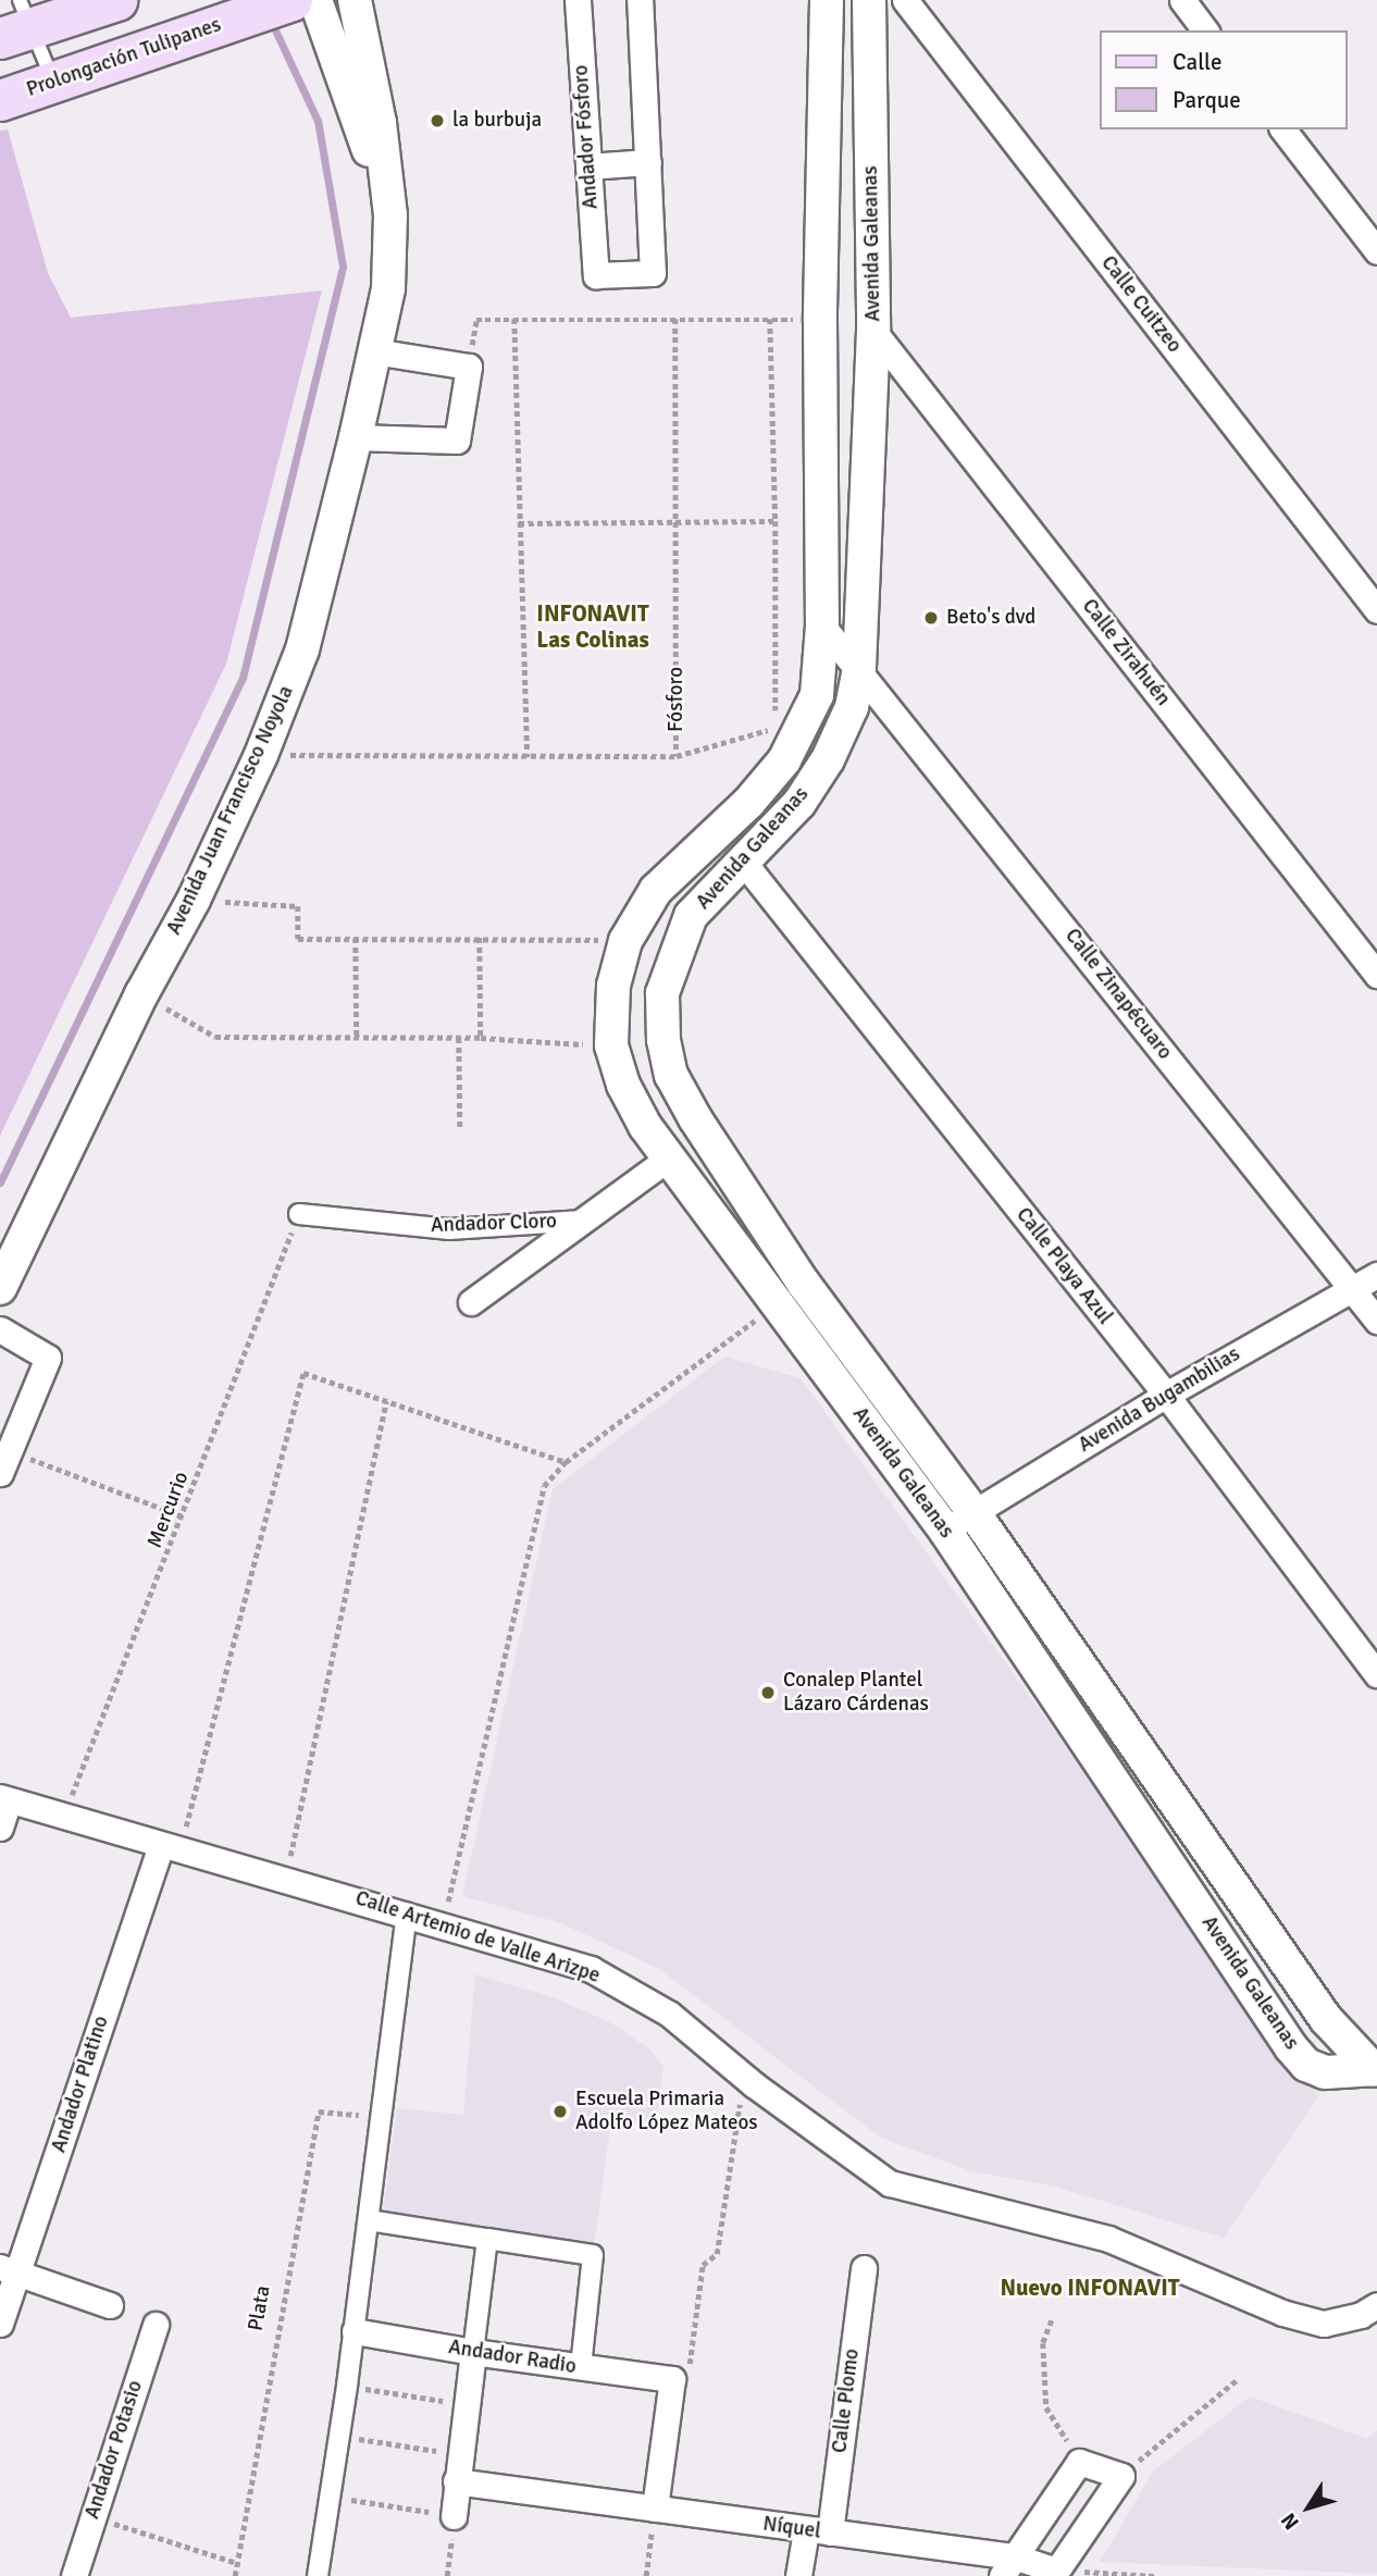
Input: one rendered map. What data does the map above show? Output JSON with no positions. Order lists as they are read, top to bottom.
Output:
{
  "streets": {
    "main road": ["Prolongación Tulipanes"],
    "street": [
      "Andador Fósforo",
      "Avenida Galeanas",
      "Calle Cuitzeo",
      "Calle Zirahuén",
      "Avenida Juan Francisco Noyola",
      "Calle Zinapécuaro",
      "Andador Cloro",
      "Calle Playa Azul",
      "Avenida Bugambilias",
      "Calle Artemio de Valle Arizpe",
      "Andador Platino",
      "Andador Radio",
      "Calle Plomo",
      "Andador Potasio",
      "Níquel"
    ],
    "path": ["Fósforo", "Mercurio", "Plata"]
  },
  "crossings": [
    ["Avenida Galeanas", "Calle Zirahuén"],
    ["Avenida Galeanas", "Calle Zinapécuaro"],
    ["Avenida Galeanas", "Andador Cloro"],
    ["Avenida Galeanas", "Calle Playa Azul"],
    ["Avenida Galeanas", "Avenida Bugambilias"],
    ["Fósforo", "Avenida Juan Francisco Noyola"],
    ["Calle Zinapécuaro", "Avenida Bugambilias"],
    ["Andador Cloro", "Mercurio"],
    ["Calle Playa Azul", "Avenida Bugambilias"],
    ["Mercurio", "Calle Artemio de Valle Arizpe"],
    ["Calle Artemio de Valle Arizpe", "Andador Platino"],
    ["Calle Plomo", "Níquel"]
  ],
  "districts": ["INFONAVIT Las Colinas", "Nuevo INFONAVIT"],
  "places": [
    "la burbuja",
    "Beto's dvd",
    "Conalep Plantel Lázaro Cárdenas",
    "Escuela Primaria Adolfo López Mateos"
  ],
  "legend": ["Calle", "Parque"],
  "north": "bottom left"
}
